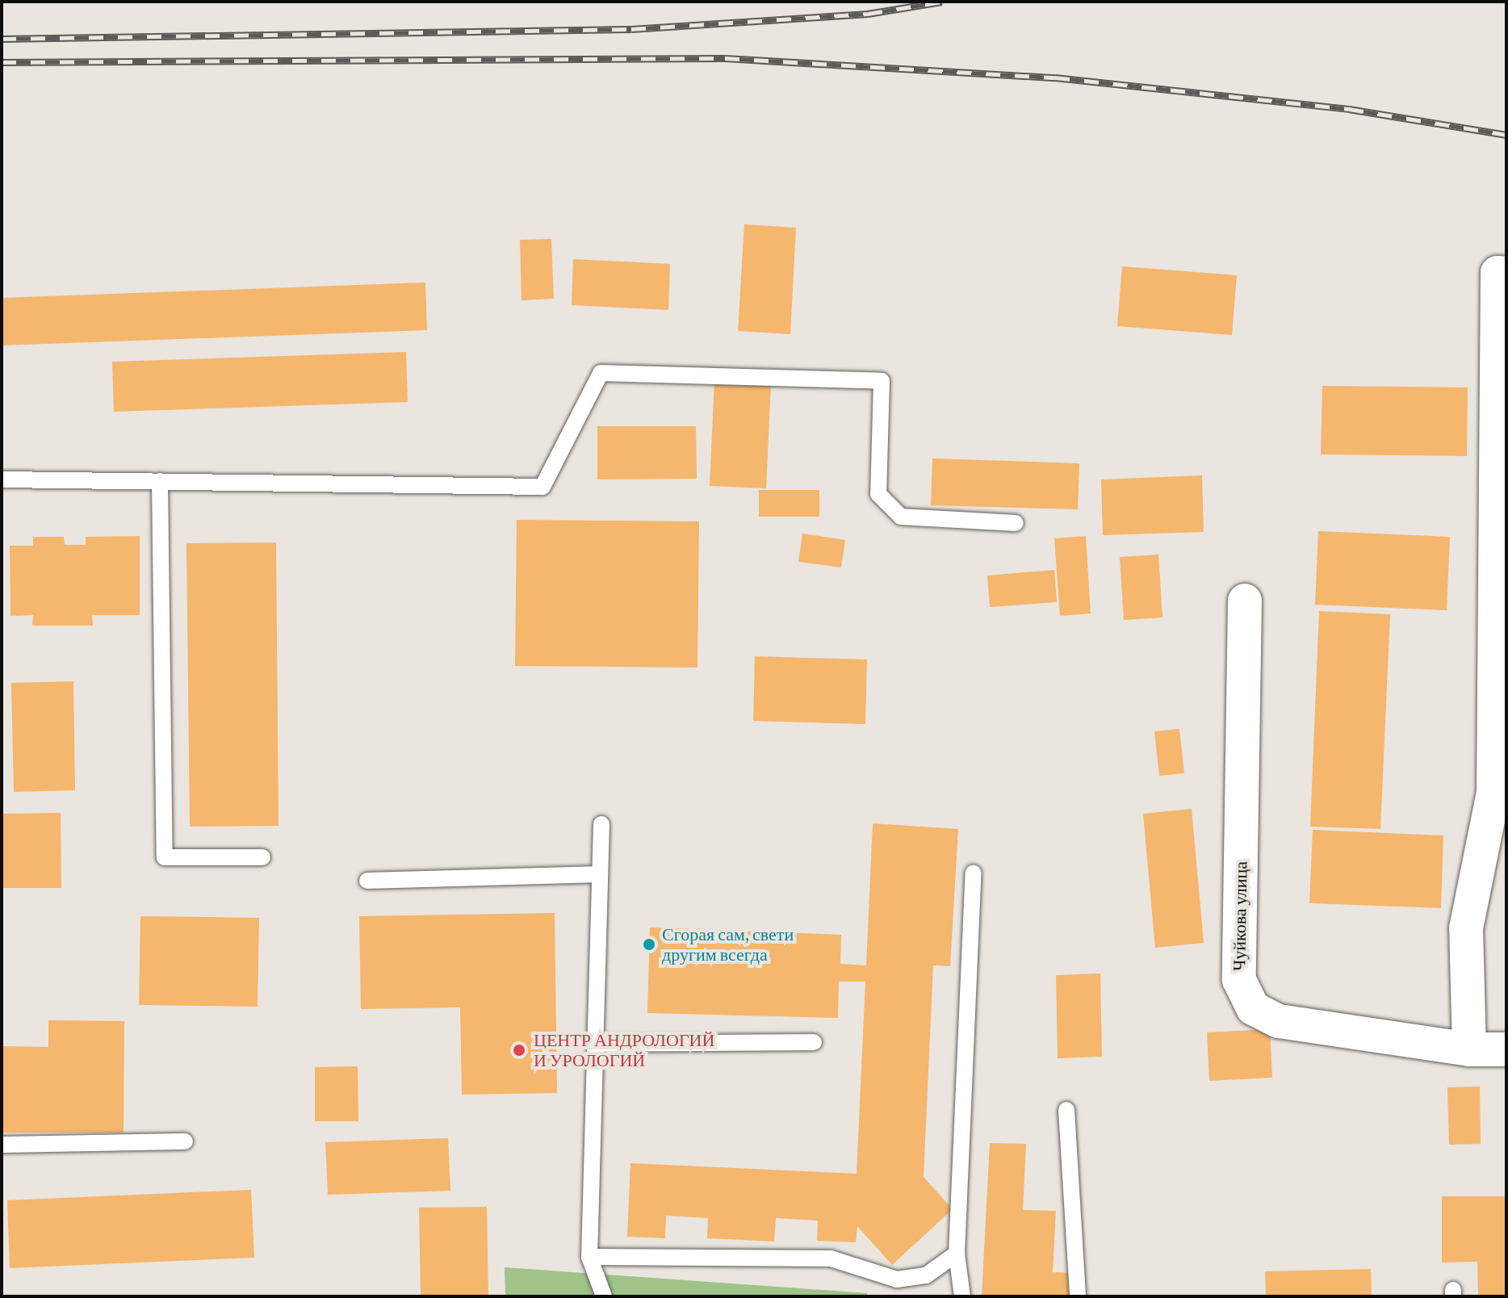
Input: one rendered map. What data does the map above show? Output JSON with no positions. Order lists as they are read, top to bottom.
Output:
{
  "streets": {
    "street": ["Чуйкова улица"]
  },
  "places": ["Сгорая сам, свети другим всегда", "ЦЕНТР АНДРОЛОГИЙ И УРОЛОГИЙ"]
}
